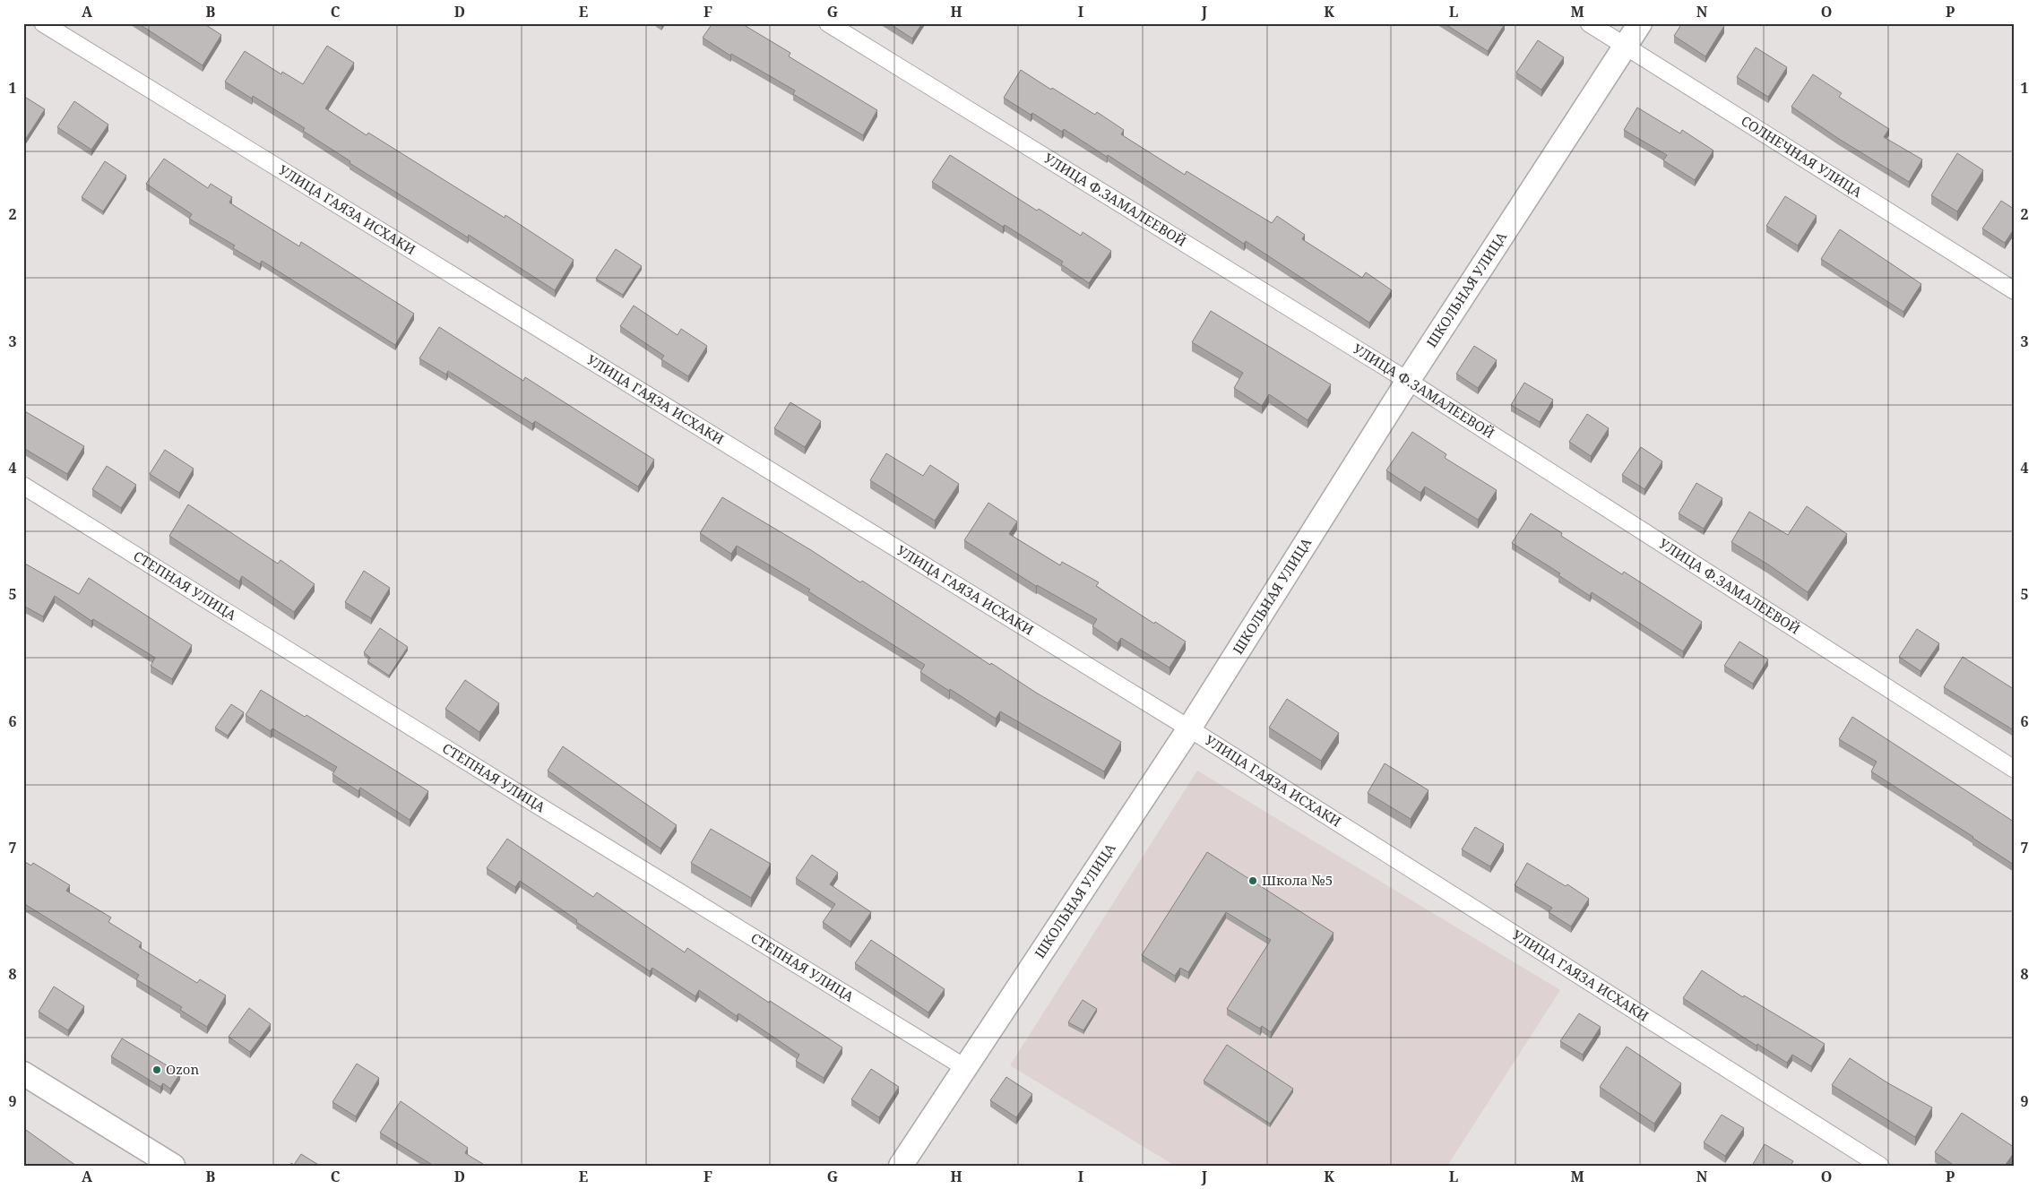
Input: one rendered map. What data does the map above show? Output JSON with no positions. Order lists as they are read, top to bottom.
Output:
{
  "streets": {
    "street": [
      "СОЛНЕЧНАЯ УЛИЦА",
      "УЛИЦА Ф.ЗАМАЛЕЕВОЙ",
      "УЛИЦА ГАЯЗА ИСХАКИ",
      "ШКОЛЬНАЯ УЛИЦА",
      "СТЕПНАЯ УЛИЦА"
    ]
  },
  "crossings": [
    ["СОЛНЕЧНАЯ УЛИЦА", "ШКОЛЬНАЯ УЛИЦА"],
    ["УЛИЦА Ф.ЗАМАЛЕЕВОЙ", "ШКОЛЬНАЯ УЛИЦА"],
    ["УЛИЦА ГАЯЗА ИСХАКИ", "ШКОЛЬНАЯ УЛИЦА"],
    ["ШКОЛЬНАЯ УЛИЦА", "СТЕПНАЯ УЛИЦА"]
  ],
  "places": ["Школа №5", "Ozon"],
  "grid": {
    "columns": [
      "A",
      "B",
      "C",
      "D",
      "E",
      "F",
      "G",
      "H",
      "I",
      "J",
      "K",
      "L",
      "M",
      "N",
      "O",
      "P"
    ],
    "rows": [
      "1",
      "2",
      "3",
      "4",
      "5",
      "6",
      "7",
      "8",
      "9"
    ]
  }
}
